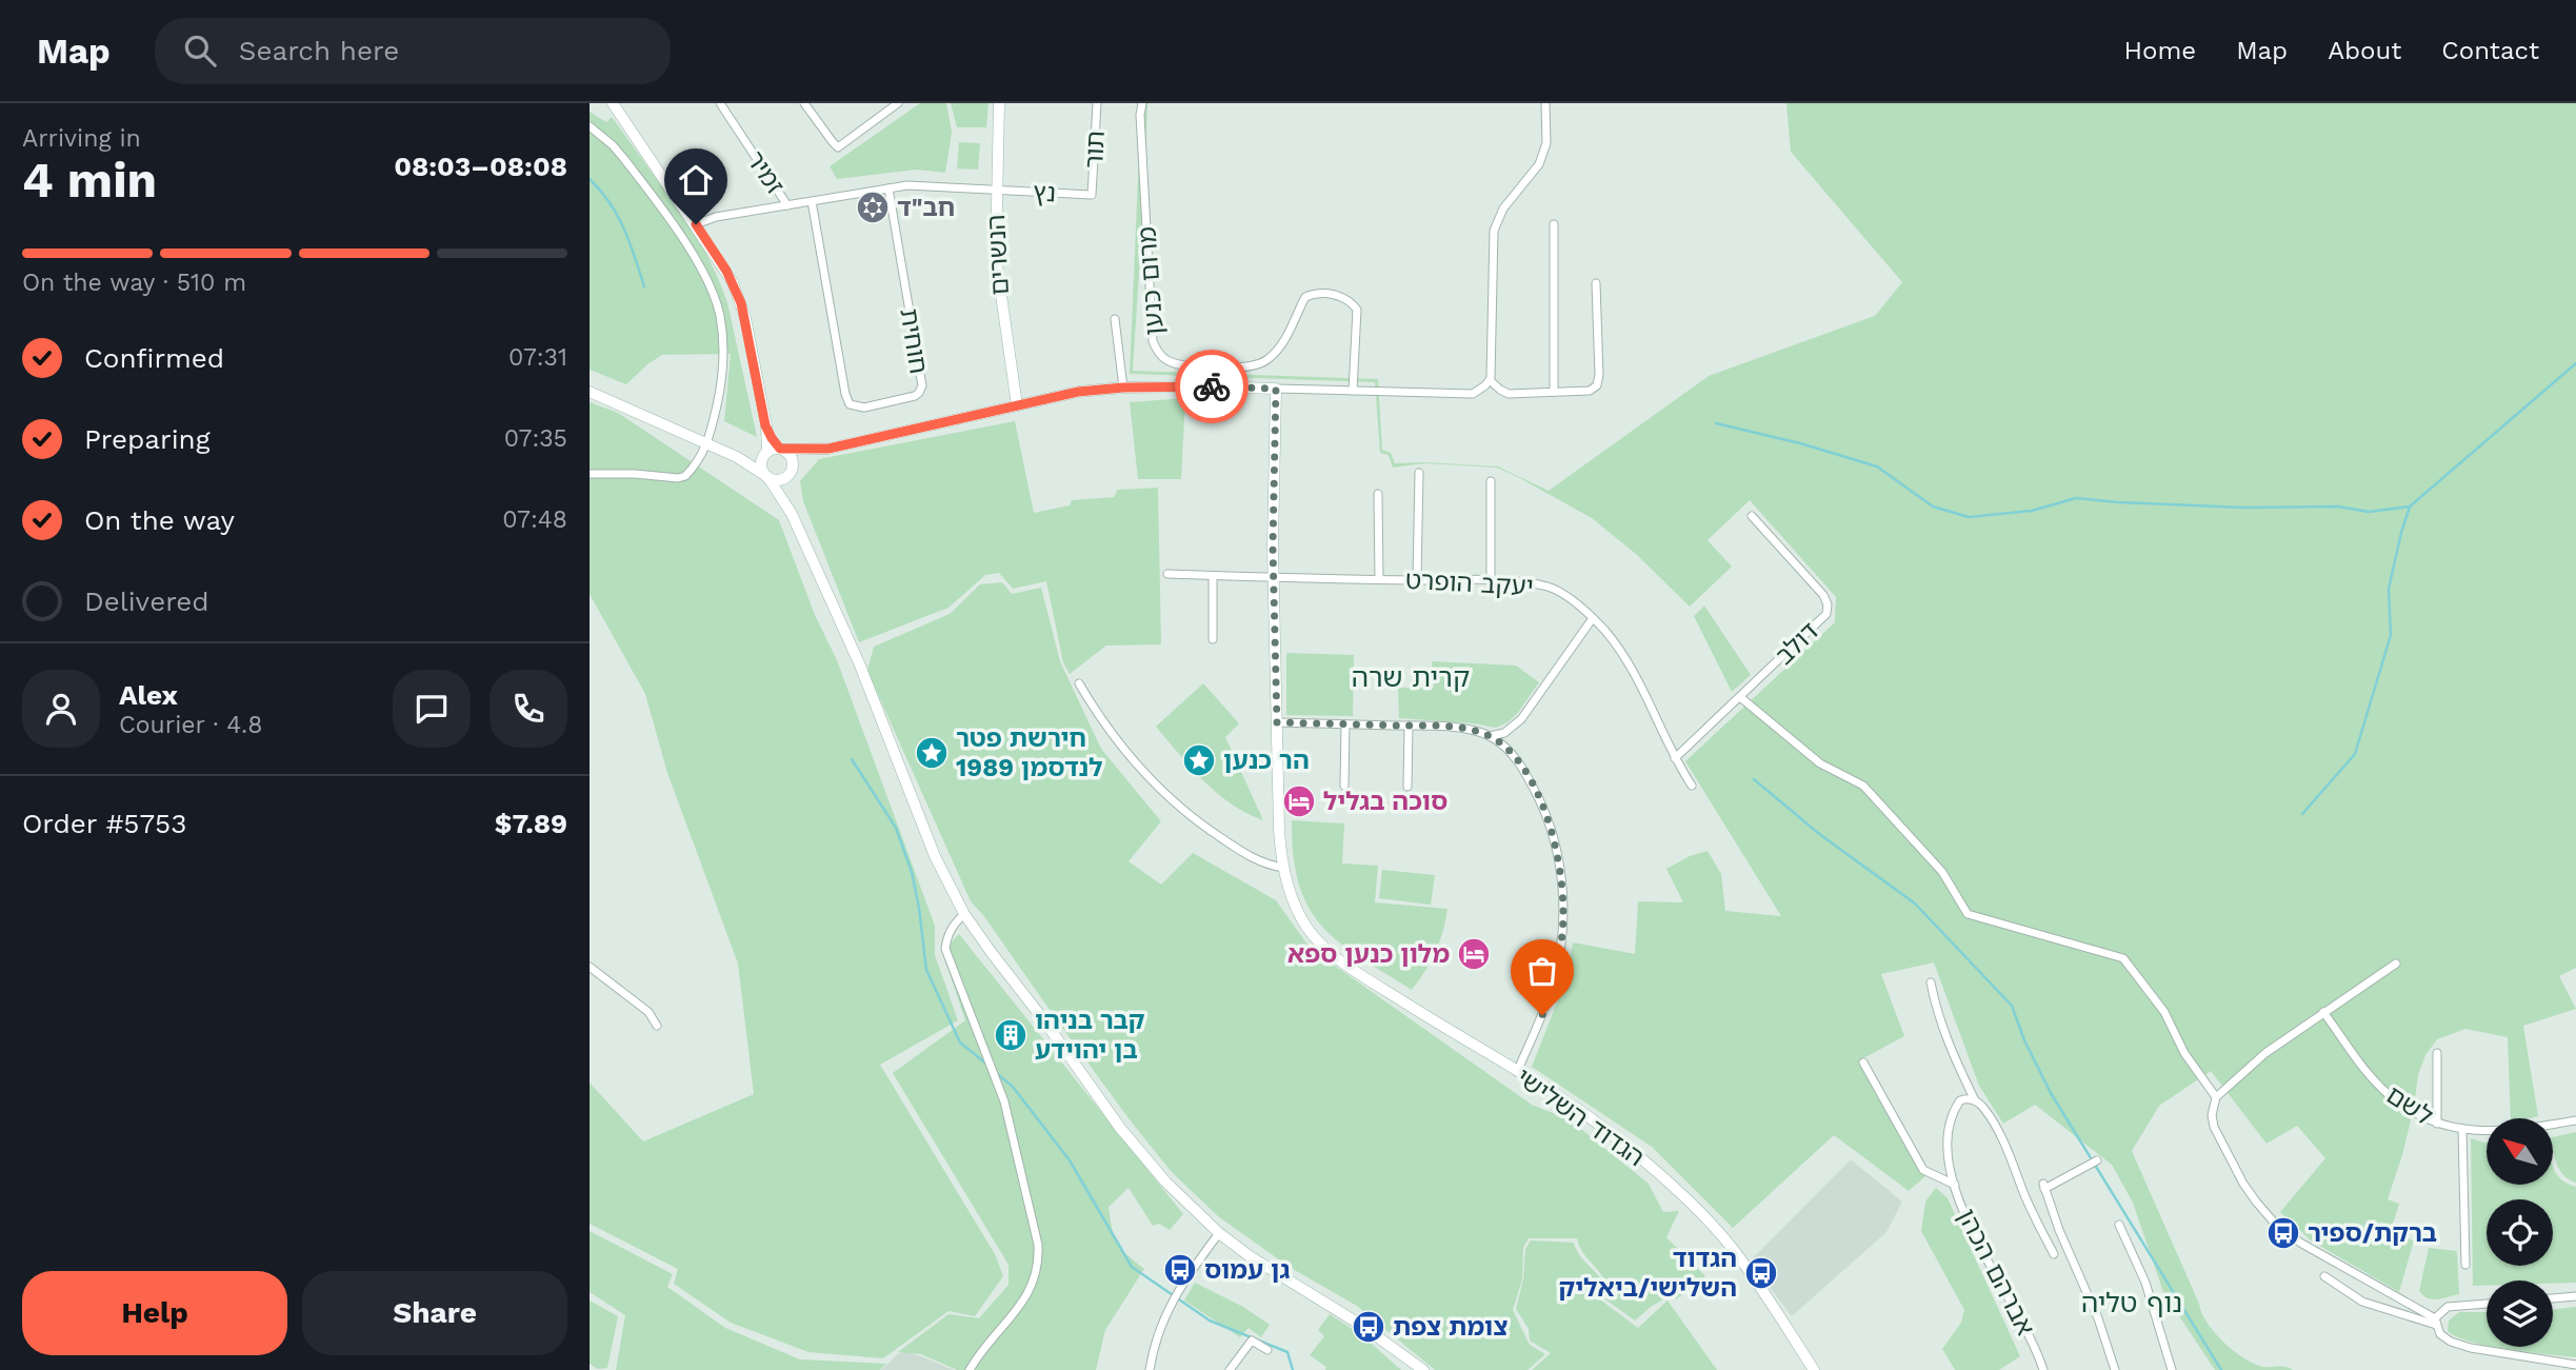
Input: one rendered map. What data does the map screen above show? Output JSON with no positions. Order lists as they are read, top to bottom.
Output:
{
  "streets": {
    "street": [
      "תור",
      "זמיר",
      "נץ",
      "הנשרים",
      "מרום כנען",
      "חוחית",
      "יעקב הופרט",
      "דולב",
      "לשם",
      "הגדוד השלישי",
      "אברהם הכהן"
    ]
  },
  "crossings": [
    ["תור", "נץ"],
    ["זמיר", "נץ"],
    ["נץ", "הנשרים"],
    ["נץ", "חוחית"],
    ["יעקב הופרט", "דולב"],
    ["יעקב הופרט", "הגדוד השלישי"]
  ],
  "districts": ["קרית שרה", "נוף טליה"],
  "places": {
    "synagogue": ["חב\"ד"],
    "place": ["חירשת פטר לנדסמן 1989", "הר כנען"],
    "hotel": ["סוכה בגליל", "מלון כנען ספא"],
    "building": ["קבר בניהו בן יהוידע"],
    "bus stop": [
      "ברקת/ספיר",
      "גן עמוס",
      "הגדוד השלישי/ביאליק",
      "צומת צפת"
    ]
  },
  "north": "top left",
  "page": {
    "header": "Map",
    "search": "Search here",
    "nav": [
      "Home",
      "Map",
      "About",
      "Contact"
    ],
    "heading": ["4 min", "Arriving in", "08:03–08:08"],
    "panel": [
      "Alex",
      "Courier · 4.8",
      "Order #5753",
      "$7.89"
    ],
    "bar": "On the way · 510 m",
    "list": [
      ["Confirmed", "07:31"],
      ["Preparing", "07:35"],
      ["On the way", "07:48"],
      "Delivered"
    ],
    "buttons": ["Help", "Share"]
  }
}
